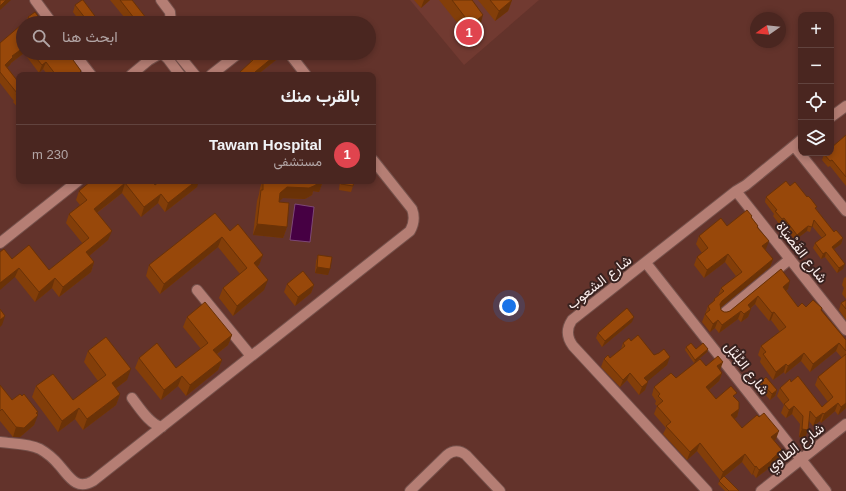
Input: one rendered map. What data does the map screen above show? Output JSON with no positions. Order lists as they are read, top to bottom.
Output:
{
  "streets": {
    "street": [
      "شارع القَصْبَاة",
      "شارع الشعوب",
      "شارع البُلْبُل",
      "شارع الطاوي"
    ]
  },
  "crossings": [
    ["شارع القَصْبَاة", "شارع الشعوب"],
    ["شارع الشعوب", "شارع البُلْبُل"],
    ["شارع البُلْبُل", "شارع الطاوي"]
  ],
  "north": "left",
  "page": {
    "map_buttons": ["+", "−"],
    "search": "ابحث هنا",
    "pins": "1",
    "heading": "بالقرب منك",
    "list": [
      {
        "mark": "1",
        "name": "Tawam Hospital",
        "note": "مستشفى",
        "value": "230 m"
      }
    ]
  }
}
